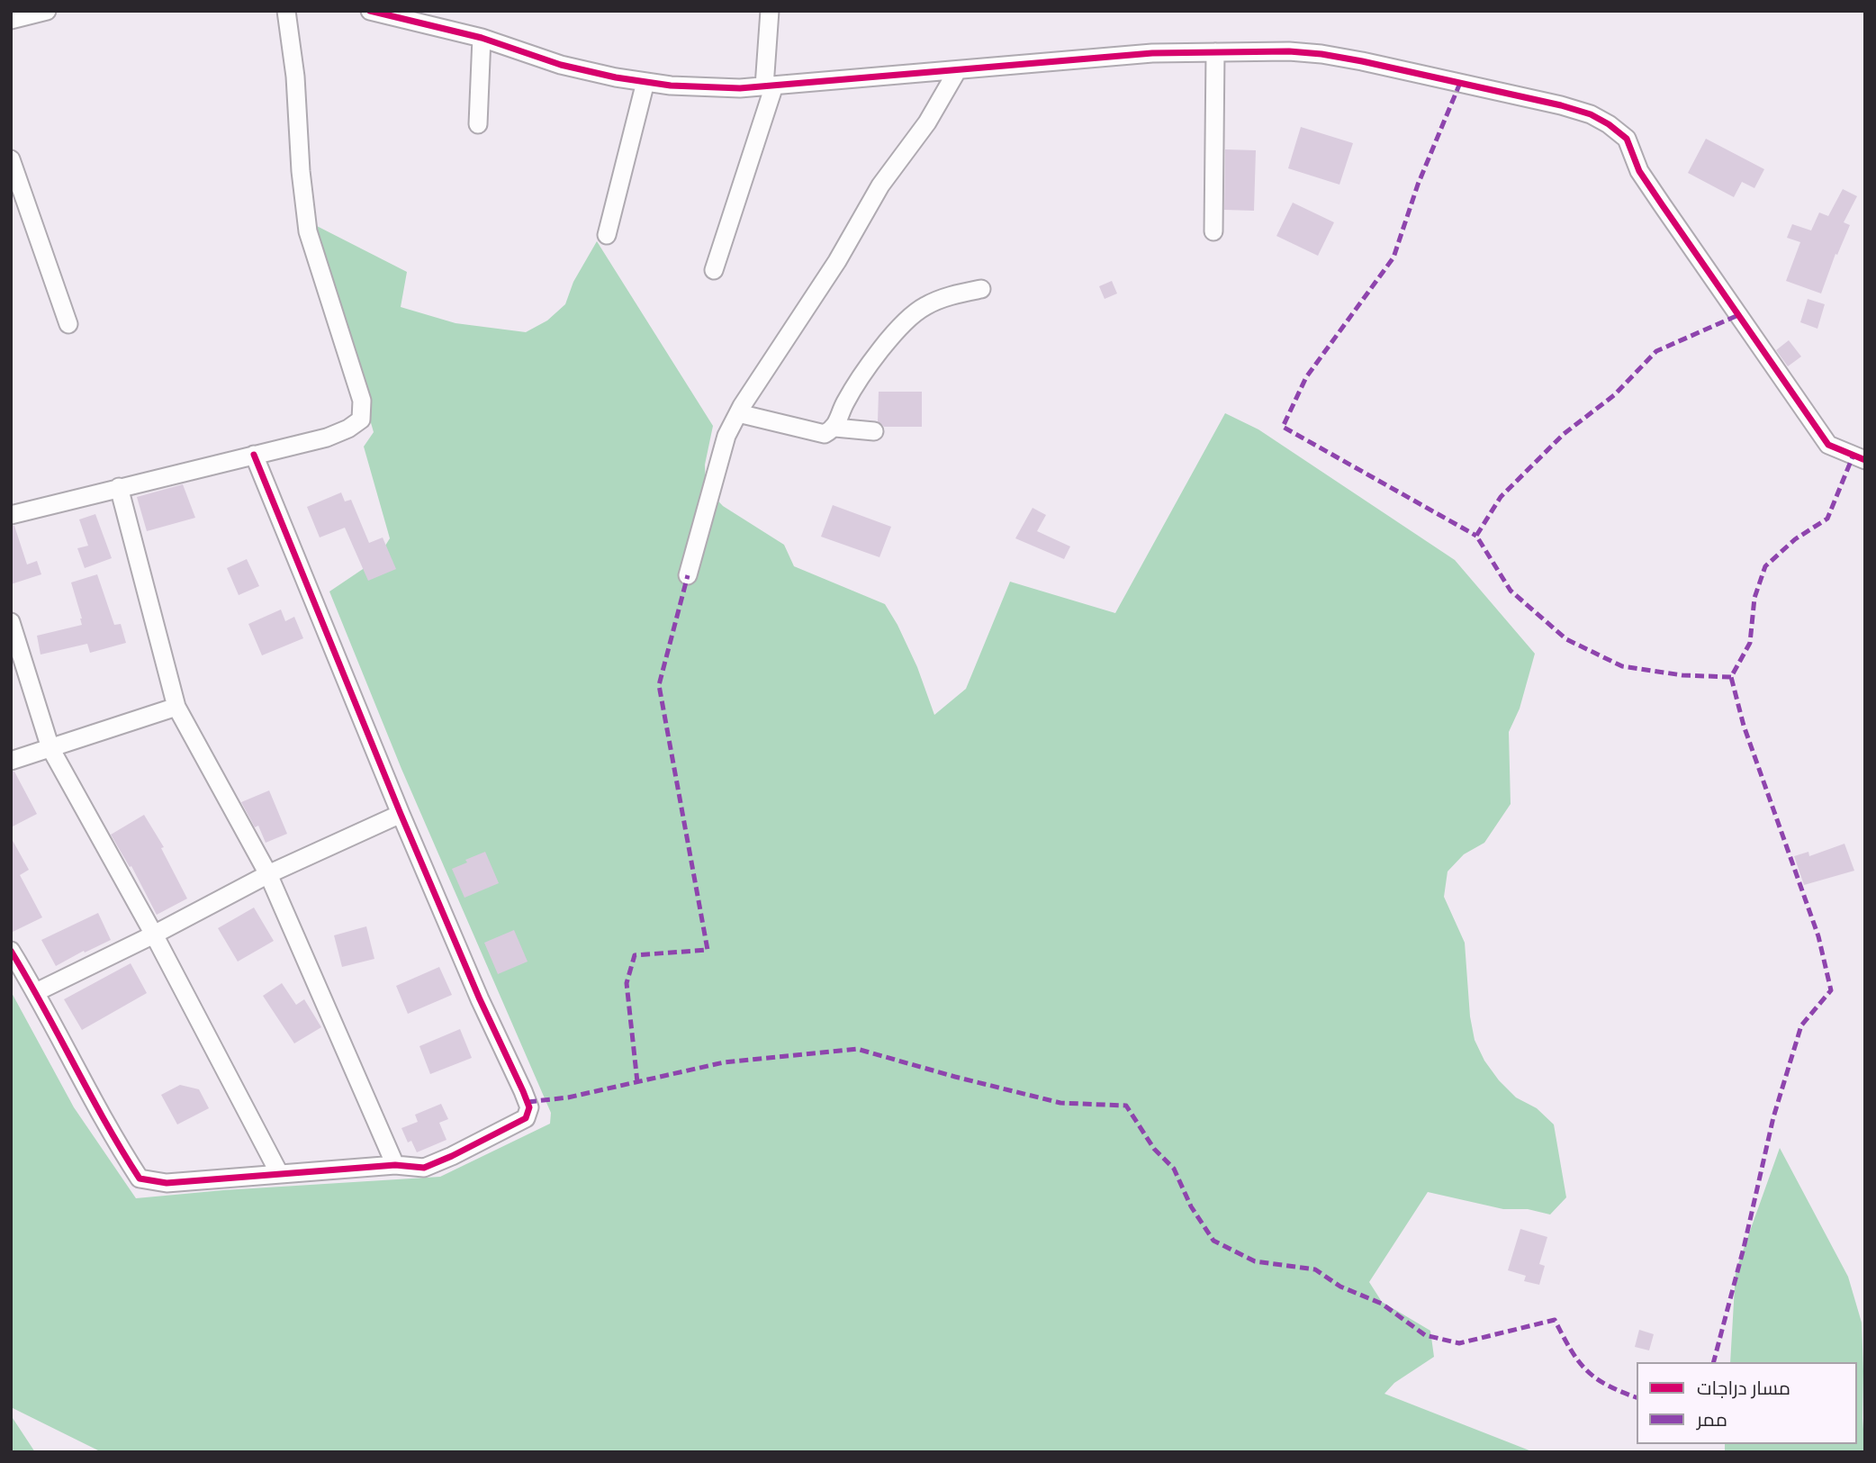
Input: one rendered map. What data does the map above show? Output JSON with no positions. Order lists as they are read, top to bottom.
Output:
{
  "legend": ["مسار دراجات", "ممر"]
}
